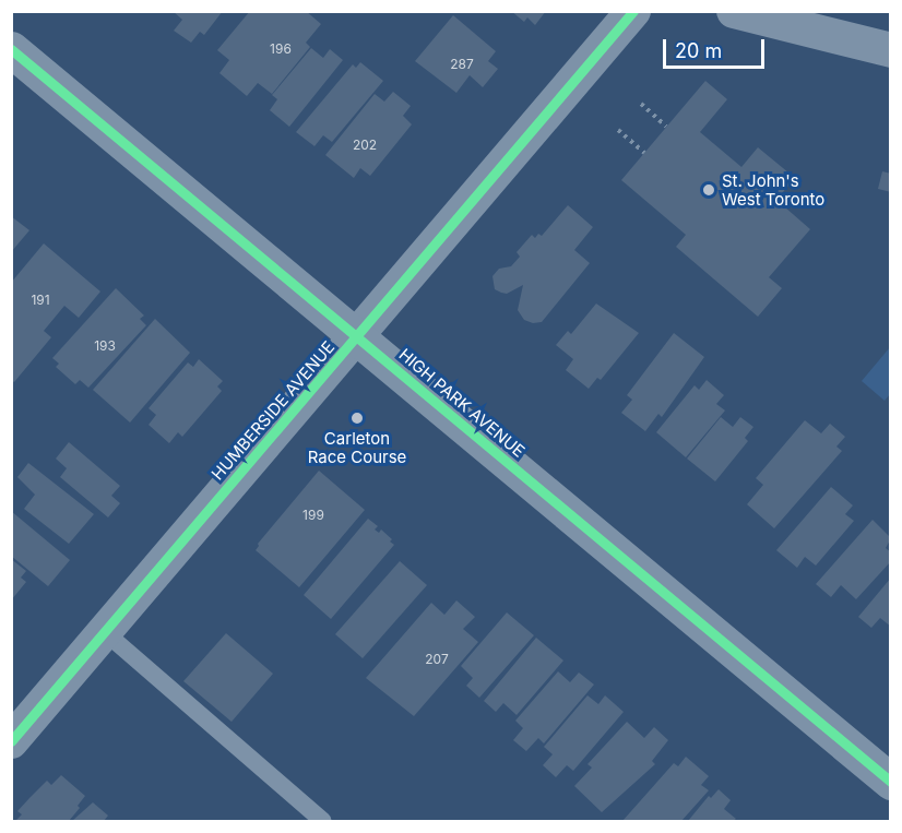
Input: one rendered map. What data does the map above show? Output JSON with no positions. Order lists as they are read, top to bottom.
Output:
{
  "streets": {
    "street": ["HIGH PARK AVENUE", "HUMBERSIDE AVENUE"]
  },
  "crossings": [
    ["HIGH PARK AVENUE", "HUMBERSIDE AVENUE"]
  ],
  "places": ["St. John's West Toronto", "Carleton Race Course"],
  "house_numbers": [
    "196",
    "287",
    "202",
    "191",
    "193",
    "199",
    "207"
  ],
  "scale_bar": "20 m"
}
